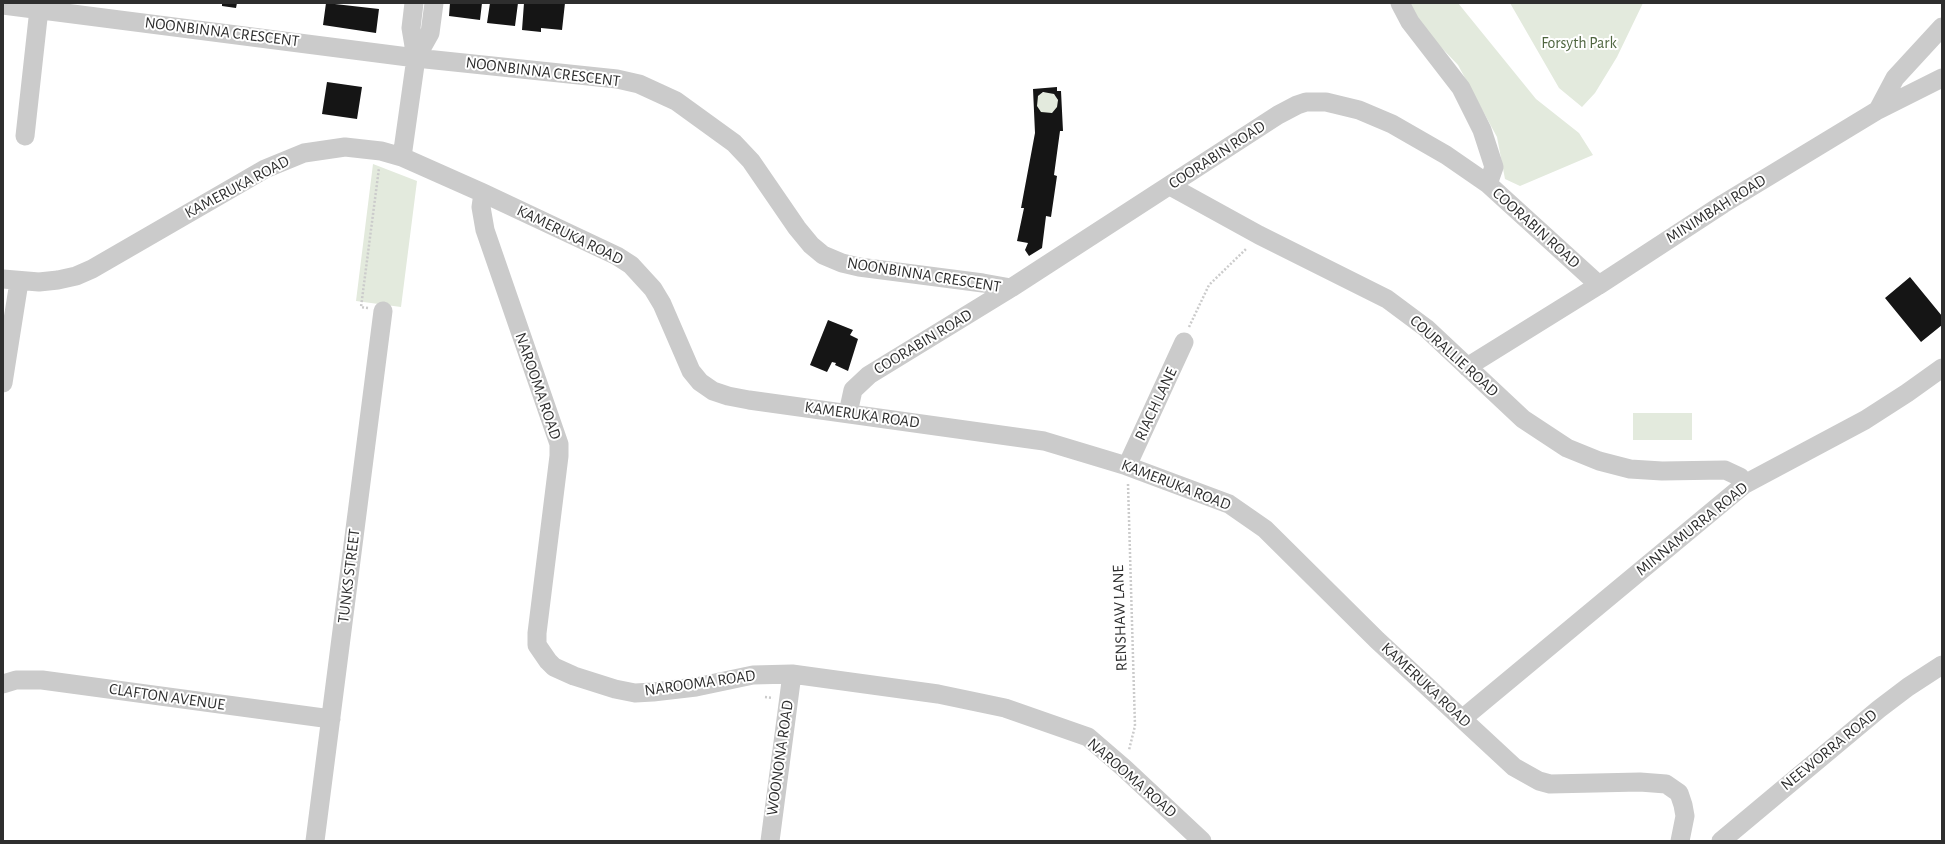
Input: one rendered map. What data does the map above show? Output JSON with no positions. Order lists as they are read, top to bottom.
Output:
{
  "streets": {
    "street": [
      "NOONBINNA CRESCENT",
      "COORABIN ROAD",
      "KAMERUKA ROAD",
      "MINIMBAH ROAD",
      "COURALLIE ROAD",
      "NAROOMA ROAD",
      "RIACH LANE",
      "MINNAMURRA ROAD",
      "TUNKS STREET",
      "CLAFTON AVENUE",
      "NEEWORRA ROAD",
      "WOONONA ROAD"
    ],
    "path": ["RENSHAW LANE"]
  },
  "crossings": [
    ["NOONBINNA CRESCENT", "COORABIN ROAD"],
    ["COORABIN ROAD", "KAMERUKA ROAD"],
    ["COORABIN ROAD", "MINIMBAH ROAD"],
    ["COORABIN ROAD", "COURALLIE ROAD"],
    ["KAMERUKA ROAD", "NAROOMA ROAD"],
    ["KAMERUKA ROAD", "RIACH LANE"],
    ["KAMERUKA ROAD", "MINNAMURRA ROAD"],
    ["KAMERUKA ROAD", "RENSHAW LANE"],
    ["MINIMBAH ROAD", "COURALLIE ROAD"],
    ["COURALLIE ROAD", "MINNAMURRA ROAD"],
    ["NAROOMA ROAD", "RENSHAW LANE"],
    ["NAROOMA ROAD", "WOONONA ROAD"],
    ["RIACH LANE", "RENSHAW LANE"],
    ["TUNKS STREET", "CLAFTON AVENUE"]
  ],
  "parks": ["Forsyth Park"]
}
